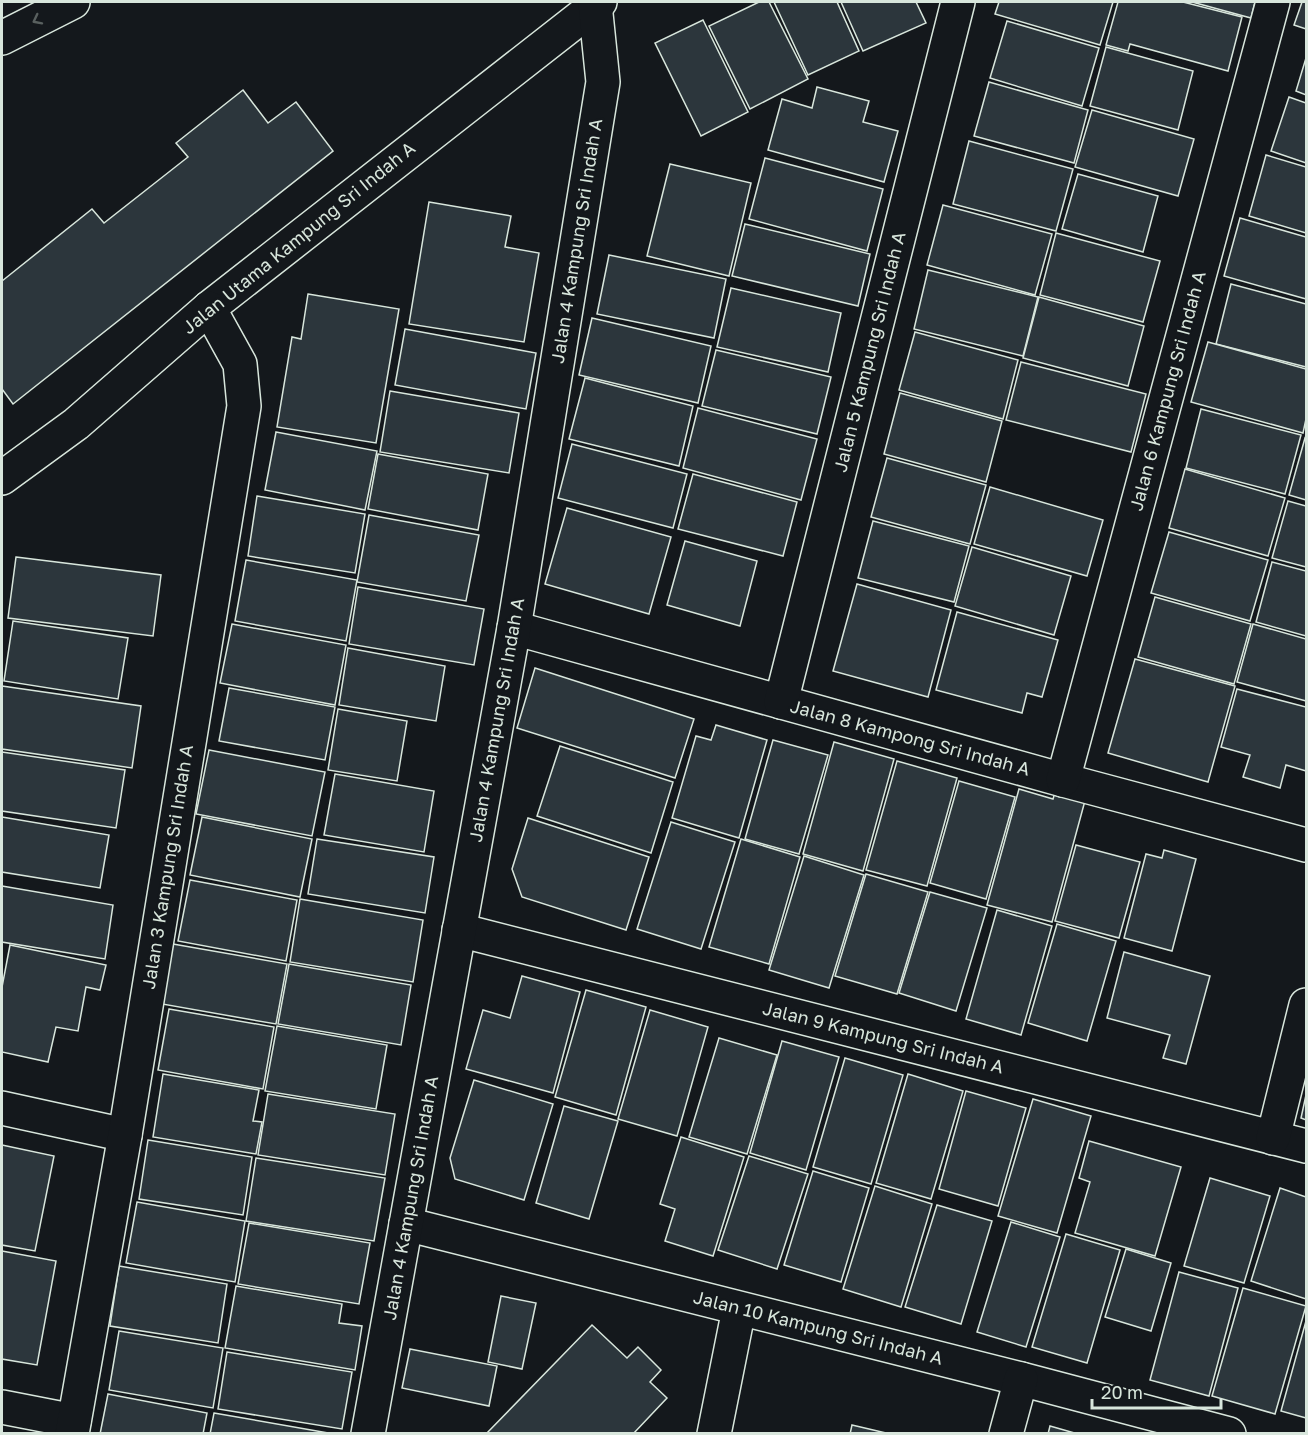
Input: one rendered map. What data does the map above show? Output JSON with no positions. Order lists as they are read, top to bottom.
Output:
{
  "streets": {
    "main road": [
      "Jalan Utama Kampung Sri Indah A",
      "Jalan 4 Kampung Sri Indah A",
      "Jalan 5 Kampung Sri Indah A",
      "Jalan 6 Kampung Sri Indah A",
      "Jalan 8 Kampong Sri Indah A",
      "Jalan 3 Kampung Sri Indah A",
      "Jalan 9 Kampung Sri Indah A",
      "Jalan 10 Kampung Sri Indah A"
    ]
  },
  "crossings": [
    ["Jalan Utama Kampung Sri Indah A", "Jalan 4 Kampung Sri Indah A"],
    ["Jalan Utama Kampung Sri Indah A", "Jalan 3 Kampung Sri Indah A"],
    ["Jalan 4 Kampung Sri Indah A", "Jalan 8 Kampong Sri Indah A"],
    ["Jalan 4 Kampung Sri Indah A", "Jalan 9 Kampung Sri Indah A"],
    ["Jalan 4 Kampung Sri Indah A", "Jalan 10 Kampung Sri Indah A"],
    ["Jalan 5 Kampung Sri Indah A", "Jalan 8 Kampong Sri Indah A"],
    ["Jalan 6 Kampung Sri Indah A", "Jalan 8 Kampong Sri Indah A"]
  ],
  "scale_bar": "20 m"
}
